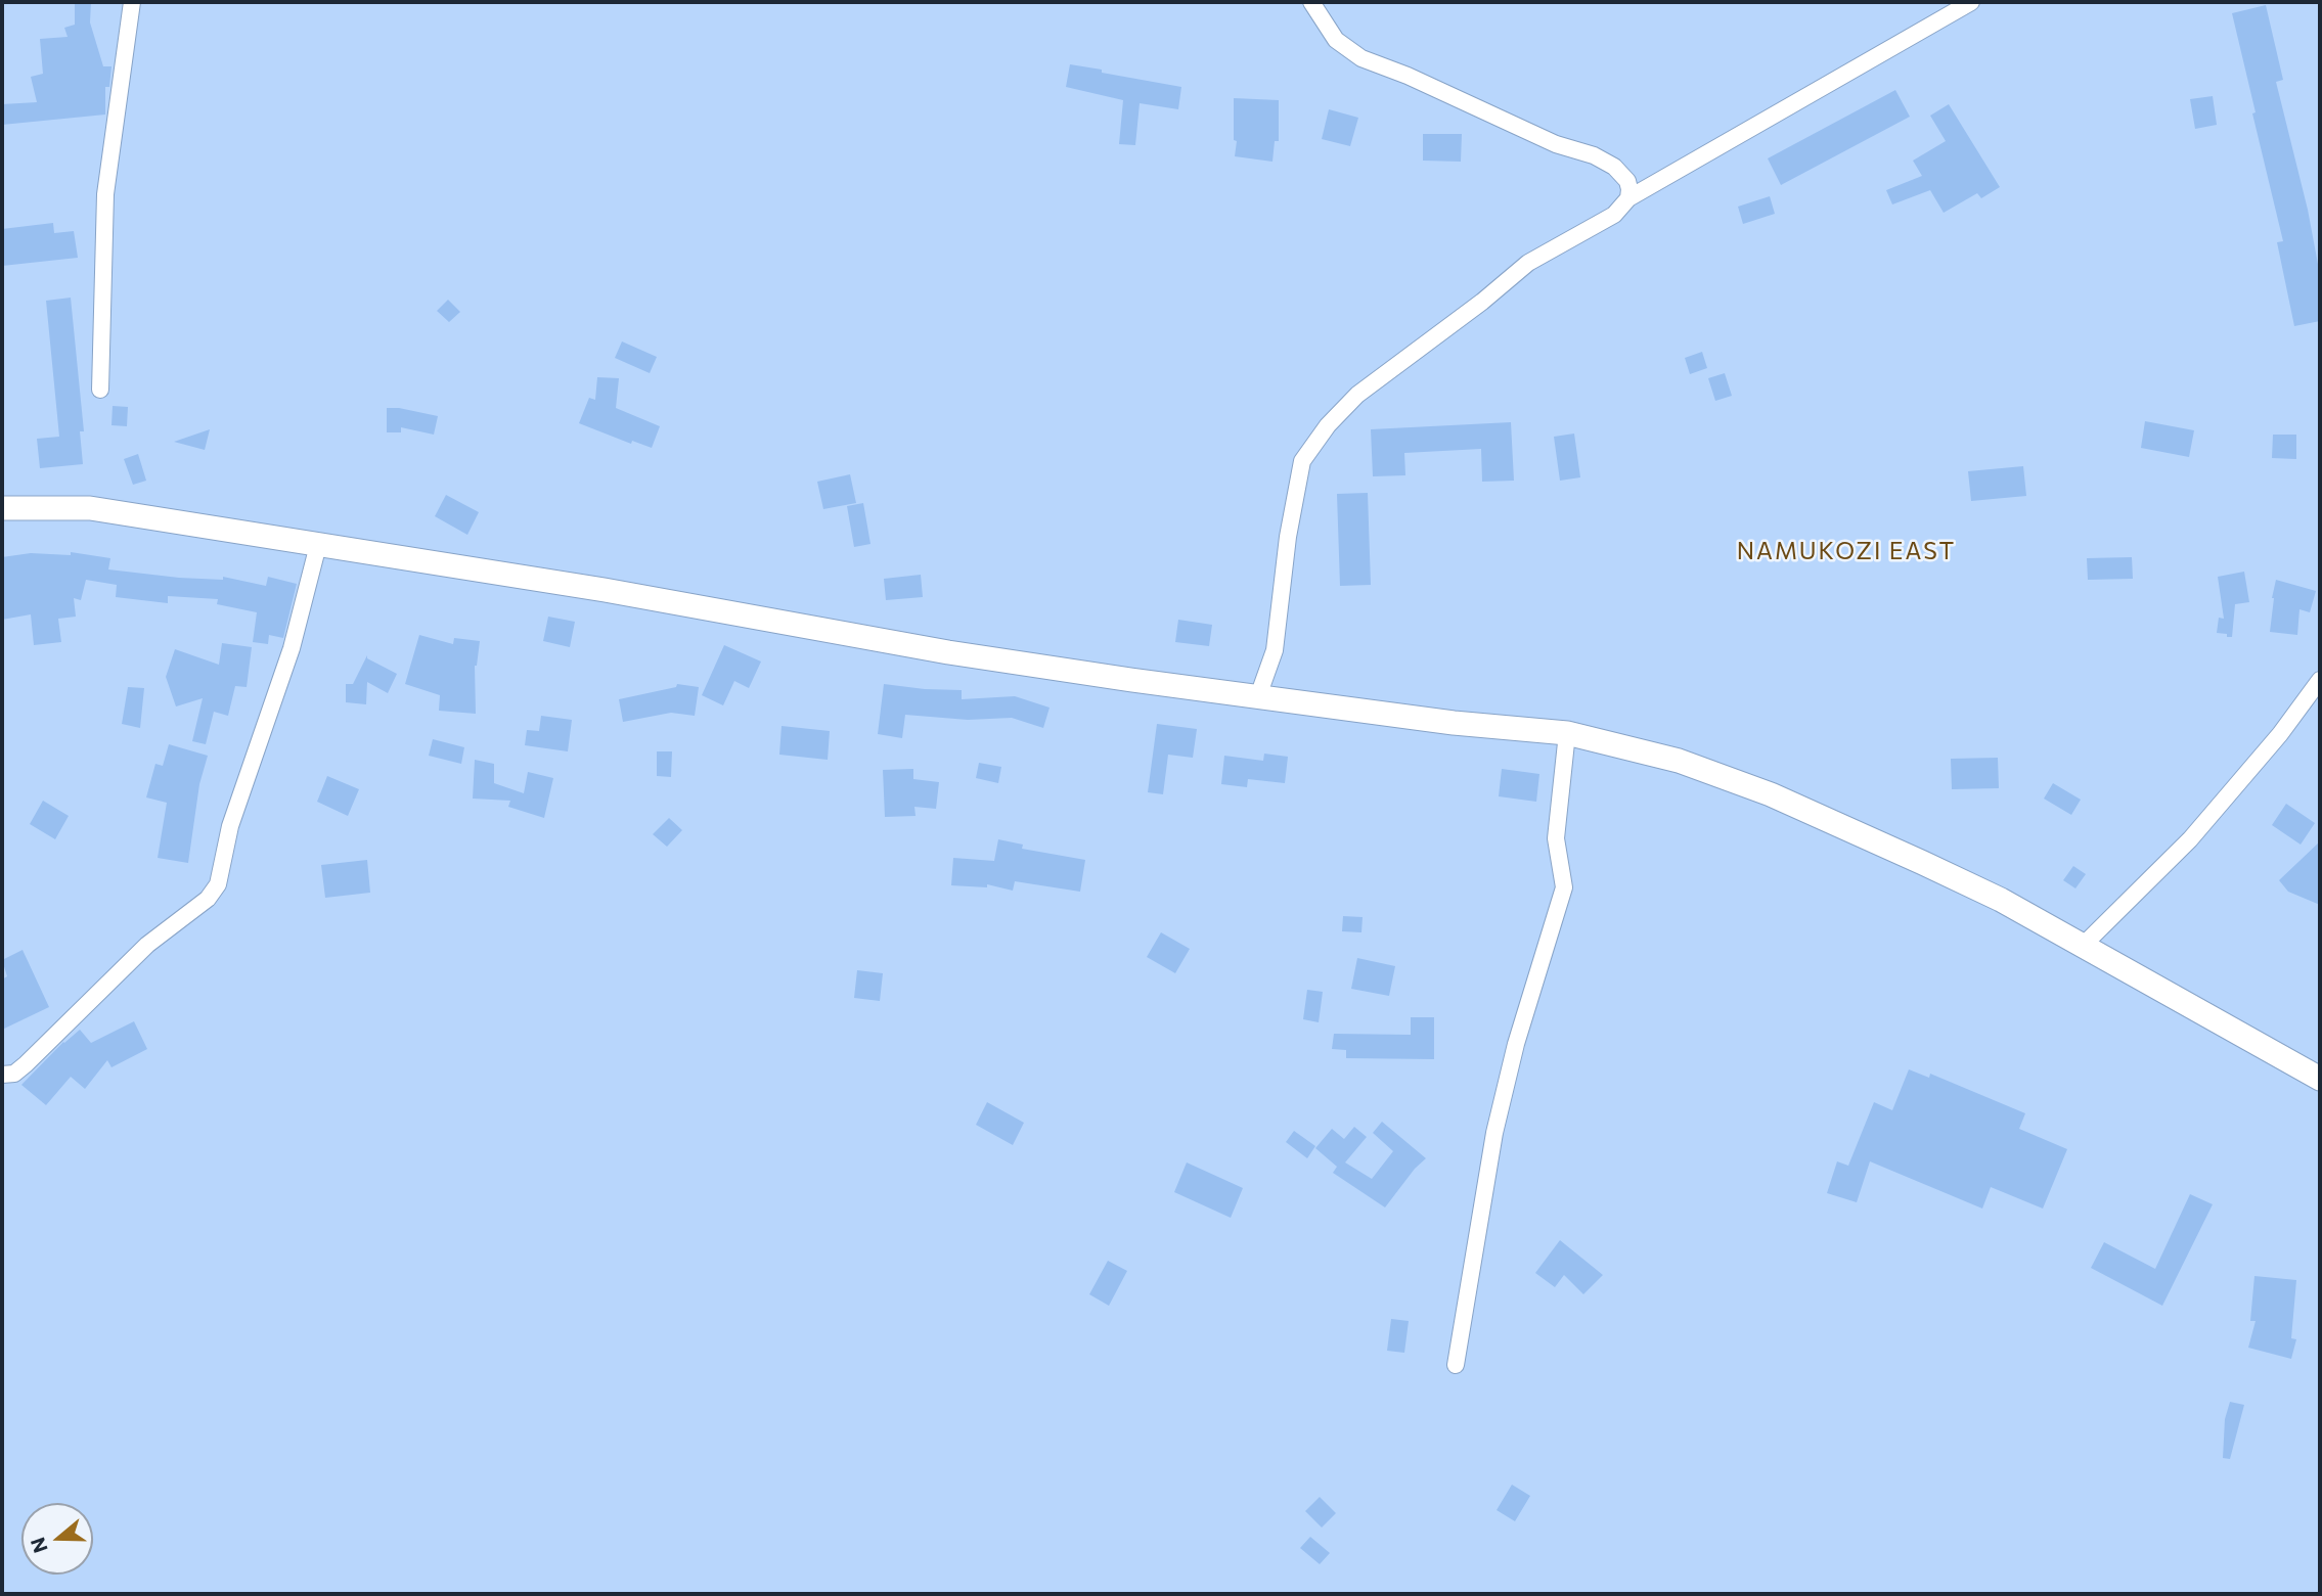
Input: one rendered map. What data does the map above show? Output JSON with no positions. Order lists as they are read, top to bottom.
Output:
{
  "districts": ["NAMUKOZI EAST"],
  "north": "left"
}
